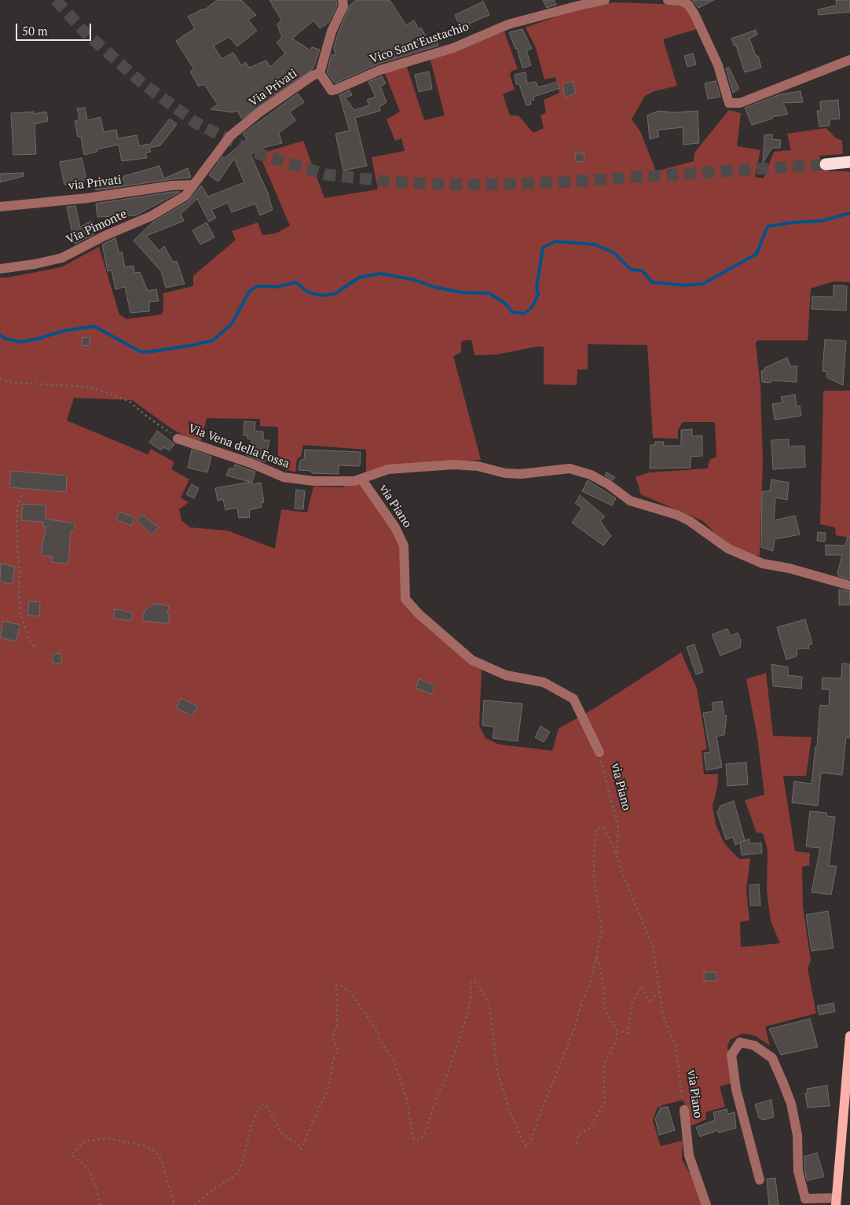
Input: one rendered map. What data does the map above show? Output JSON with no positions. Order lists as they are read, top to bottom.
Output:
{
  "streets": {
    "street": [
      "Vico Sant'Eustachio",
      "Via Privati",
      "via Privati",
      "Via Pimonte",
      "Via Vena della Fossa",
      "via Piano"
    ]
  },
  "crossings": [
    ["Vico Sant'Eustachio", "Via Privati"],
    ["Via Privati", "via Privati"],
    ["Via Privati", "Via Pimonte"],
    ["via Privati", "Via Pimonte"],
    ["Via Vena della Fossa", "via Piano"]
  ],
  "scale_bar": "50 m"
}
